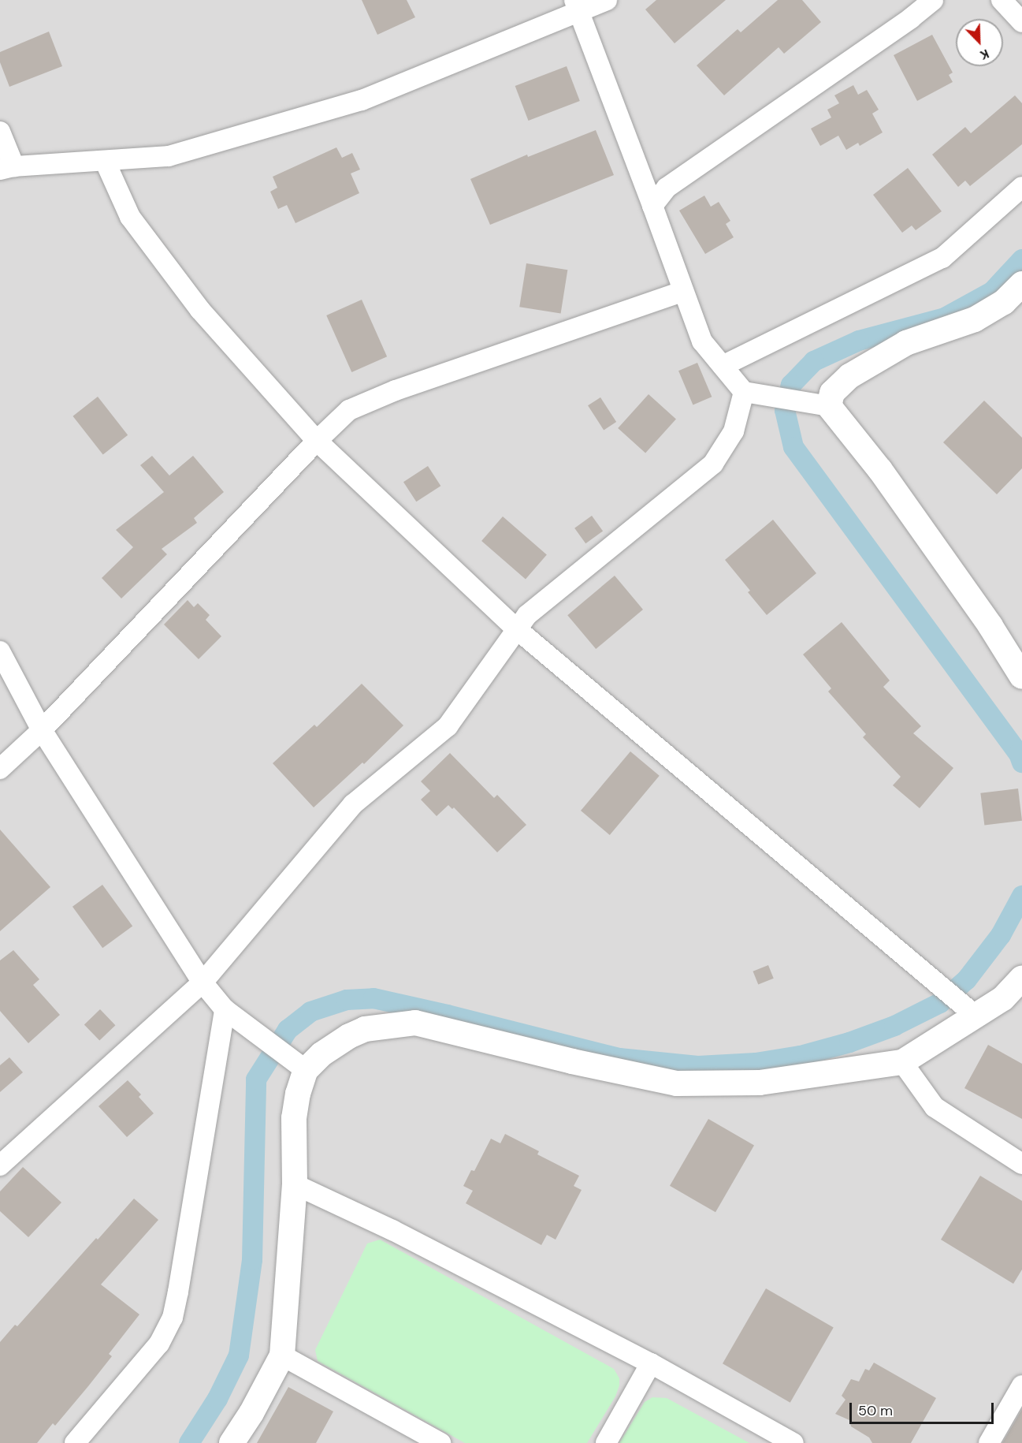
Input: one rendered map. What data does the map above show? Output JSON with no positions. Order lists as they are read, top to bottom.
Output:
{
  "scale_bar": "50 m",
  "north": "bottom right"
}
